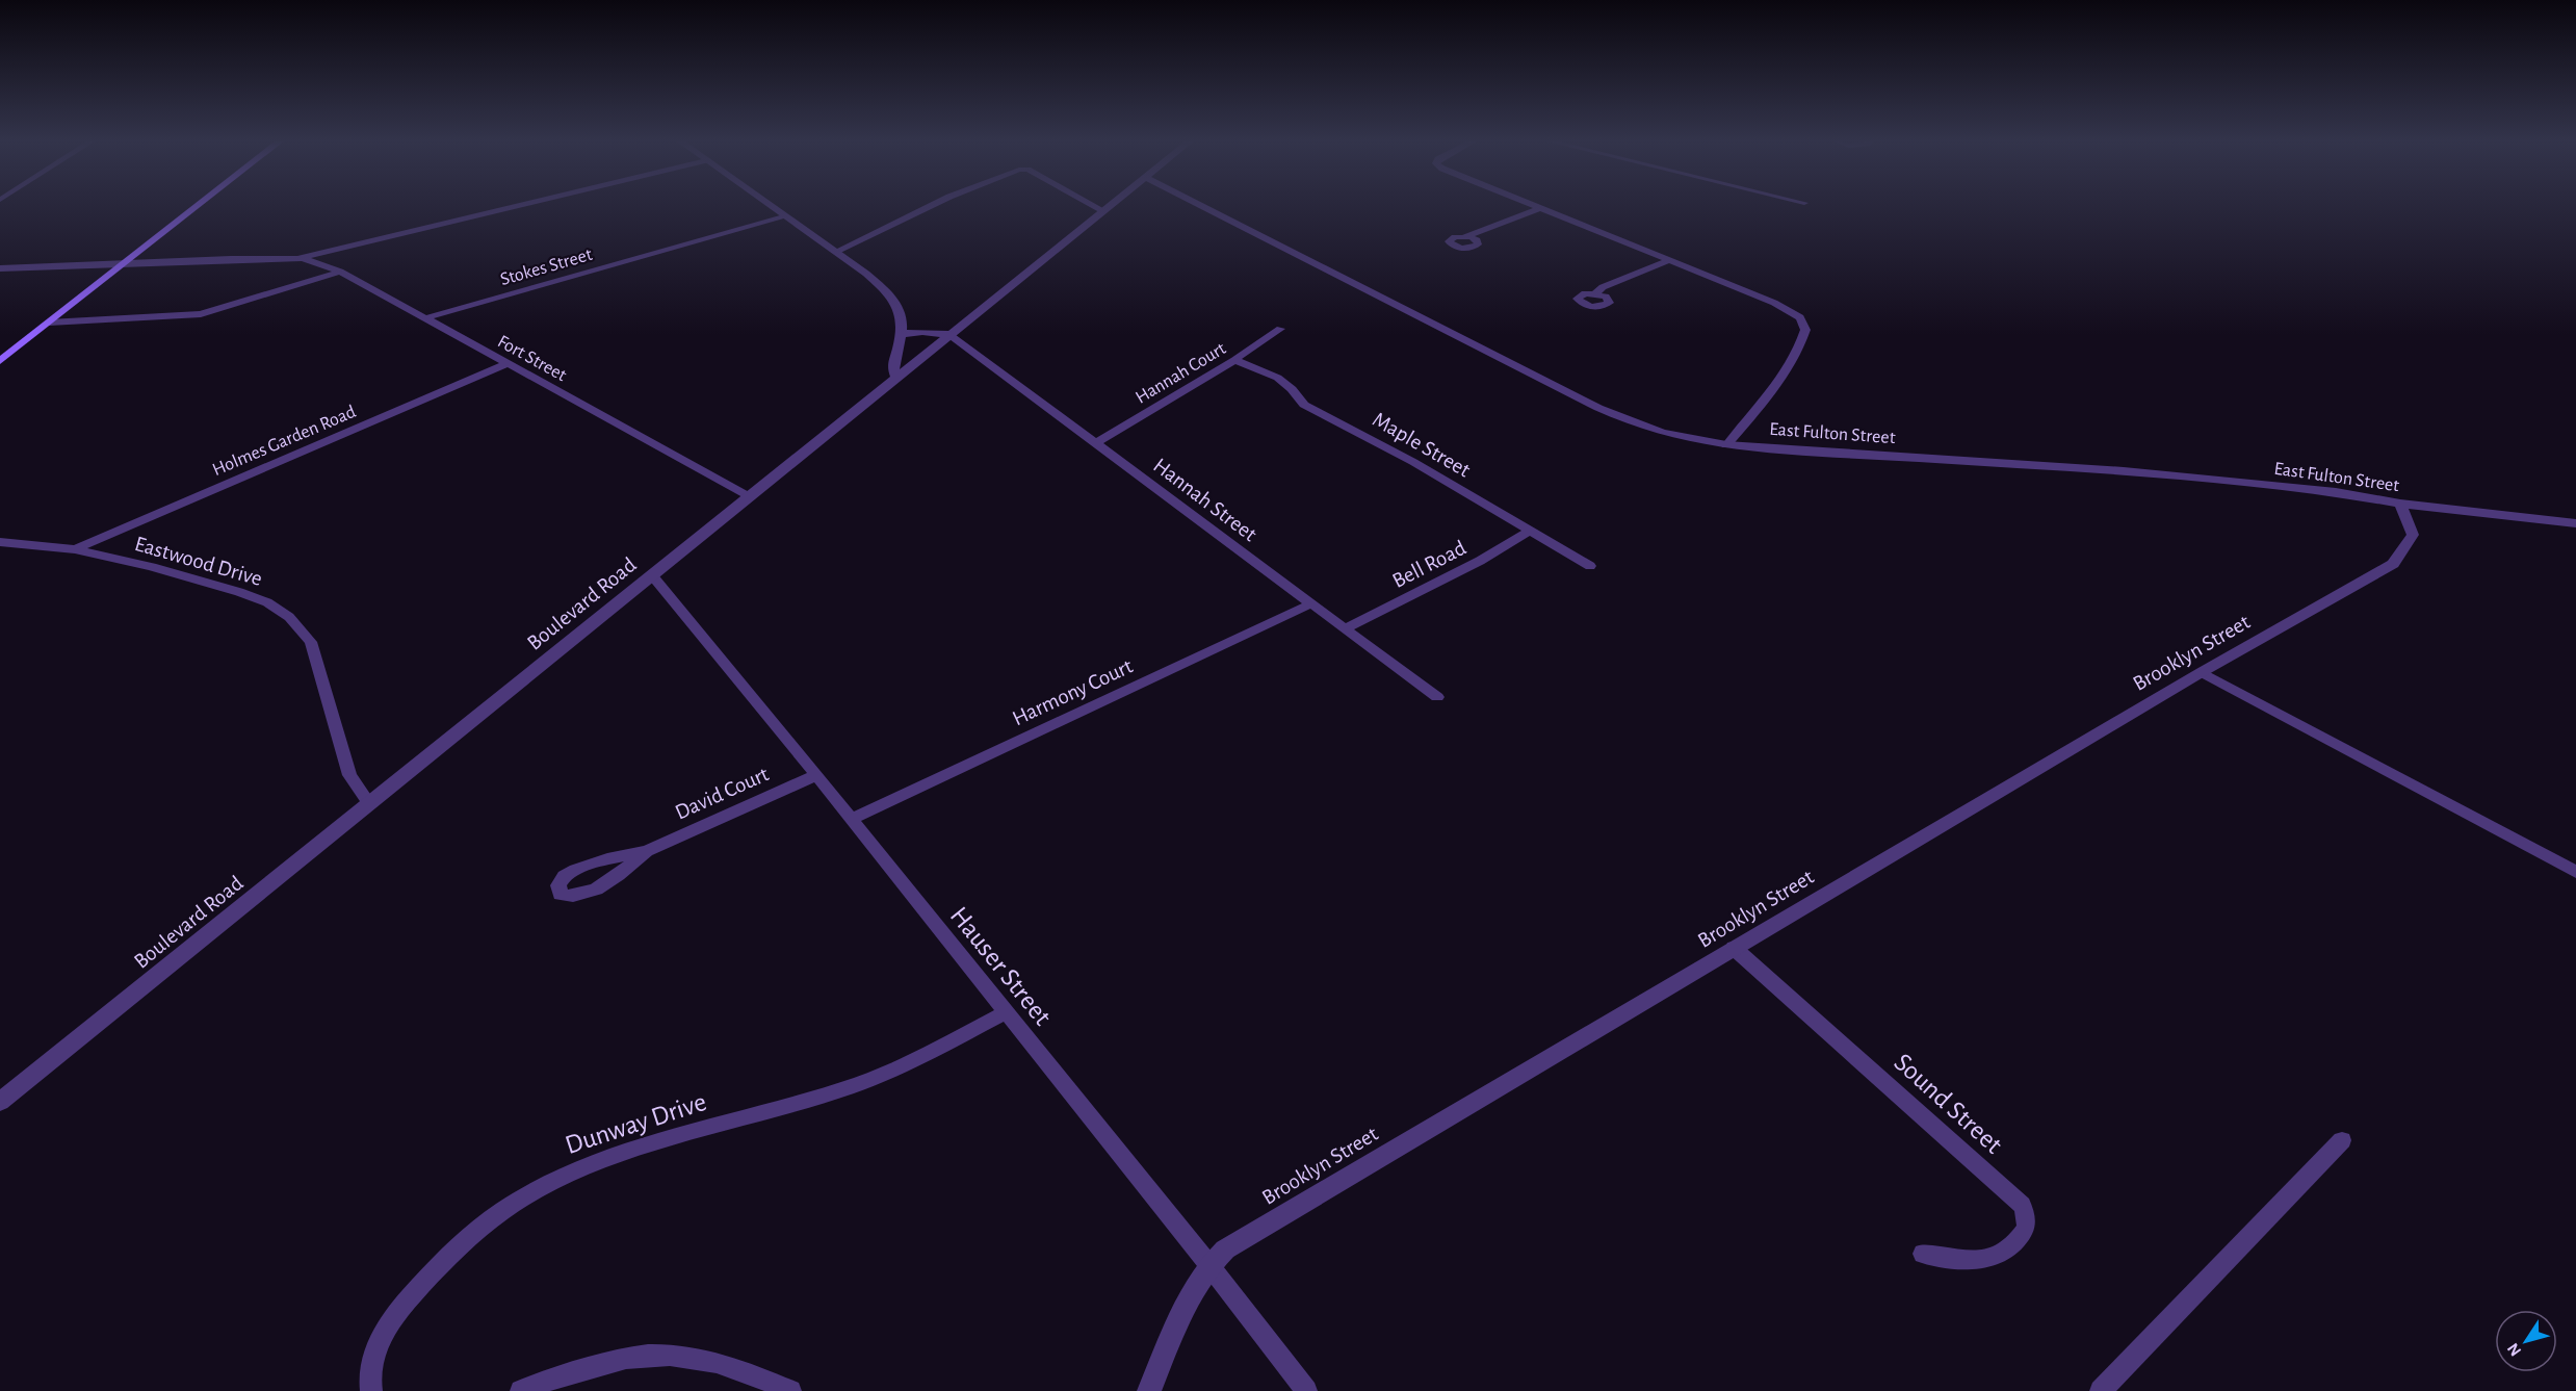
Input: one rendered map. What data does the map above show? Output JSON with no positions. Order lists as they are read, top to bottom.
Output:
{
  "streets": {
    "street": [
      "Stokes Street",
      "Fort Street",
      "Hannah Court",
      "East Fulton Street",
      "Holmes Garden Road",
      "Maple Street",
      "Hannah Street",
      "Eastwood Drive",
      "Bell Road",
      "Boulevard Road",
      "Brooklyn Street",
      "Harmony Court",
      "David Court",
      "Hauser Street",
      "Sound Street",
      "Dunway Drive"
    ]
  },
  "crossings": [
    ["Stokes Street", "Fort Street"],
    ["Fort Street", "Holmes Garden Road"],
    ["Fort Street", "Boulevard Road"],
    ["Hannah Court", "Maple Street"],
    ["Hannah Court", "Hannah Street"],
    ["East Fulton Street", "Brooklyn Street"],
    ["Holmes Garden Road", "Eastwood Drive"],
    ["Maple Street", "Bell Road"],
    ["Hannah Street", "Bell Road"],
    ["Hannah Street", "Boulevard Road"],
    ["Hannah Street", "Harmony Court"],
    ["Eastwood Drive", "Boulevard Road"],
    ["Boulevard Road", "Hauser Street"],
    ["Brooklyn Street", "Hauser Street"],
    ["Brooklyn Street", "Sound Street"],
    ["Harmony Court", "Hauser Street"],
    ["David Court", "Hauser Street"],
    ["Hauser Street", "Dunway Drive"]
  ],
  "north": "bottom left"
}
